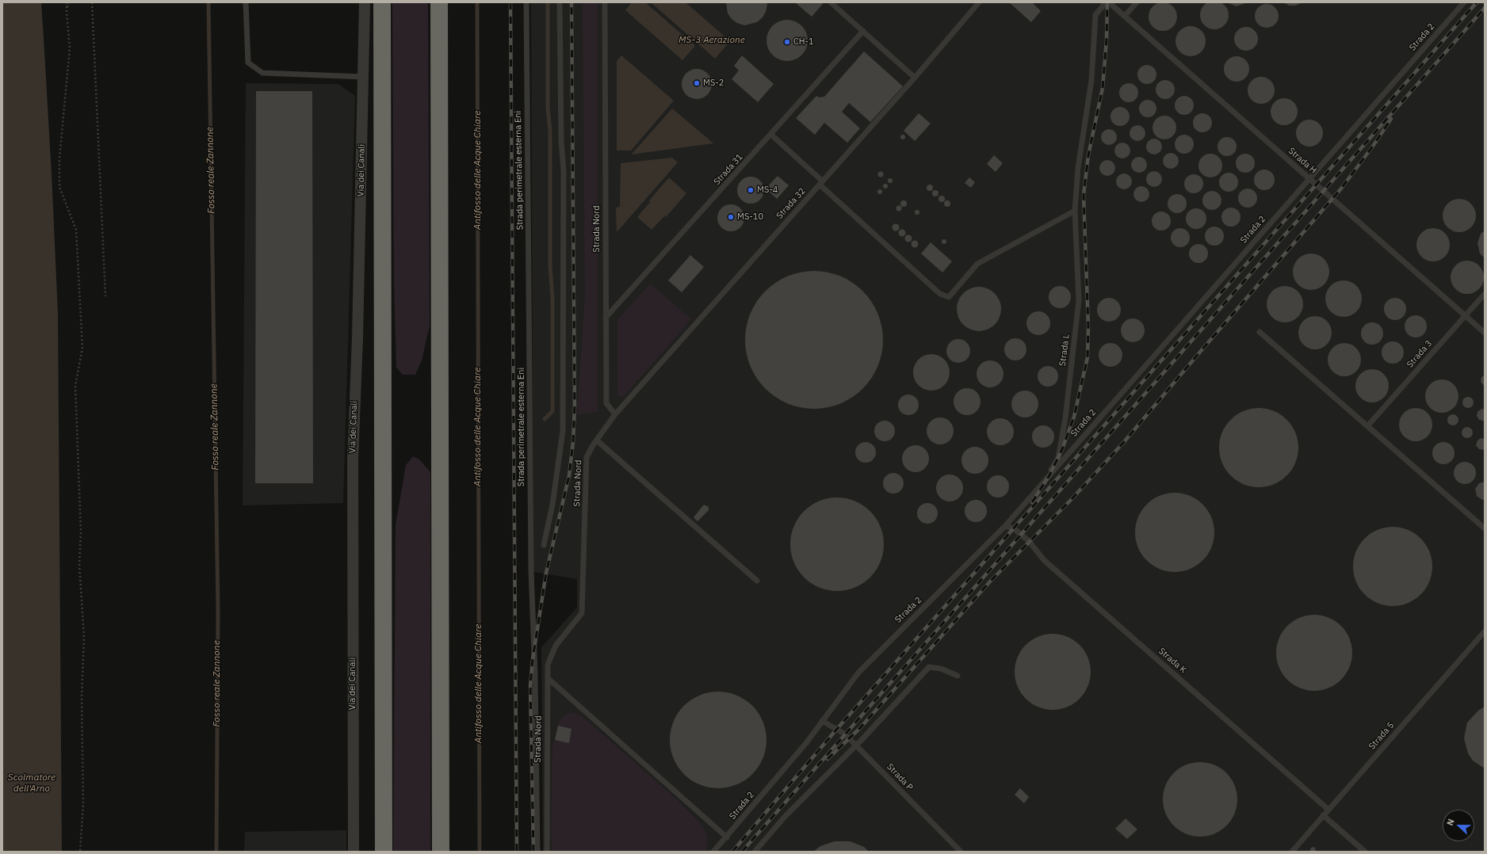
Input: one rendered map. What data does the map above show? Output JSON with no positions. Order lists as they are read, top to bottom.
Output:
{
  "streets": {
    "street": ["Via dei Canali"],
    "lane": [
      "Strada 2",
      "Strada H",
      "Strada 31",
      "Strada perimetrale esterna Eni",
      "Strada 32",
      "Strada Nord",
      "Strada L",
      "Strada 3",
      "Strada K",
      "Strada 5",
      "Strada P"
    ]
  },
  "crossings": [
    ["Strada 2", "Strada H"],
    ["Strada 2", "Strada L"],
    ["Strada 2", "Strada K"],
    ["Strada 2", "Strada P"],
    ["Strada H", "Strada 3"],
    ["Strada 31", "Strada Nord"],
    ["Strada 32", "Strada Nord"],
    ["Strada K", "Strada 5"]
  ],
  "water": [
    "MS-3 Aerazione",
    "Fosso reale Zannone",
    "Antifosso delle Acque Chiare",
    "Scolmatore dell'Arno"
  ],
  "places": [
    "CH-1",
    "MS-2",
    "MS-4",
    "MS-10"
  ],
  "north": "left"
}
